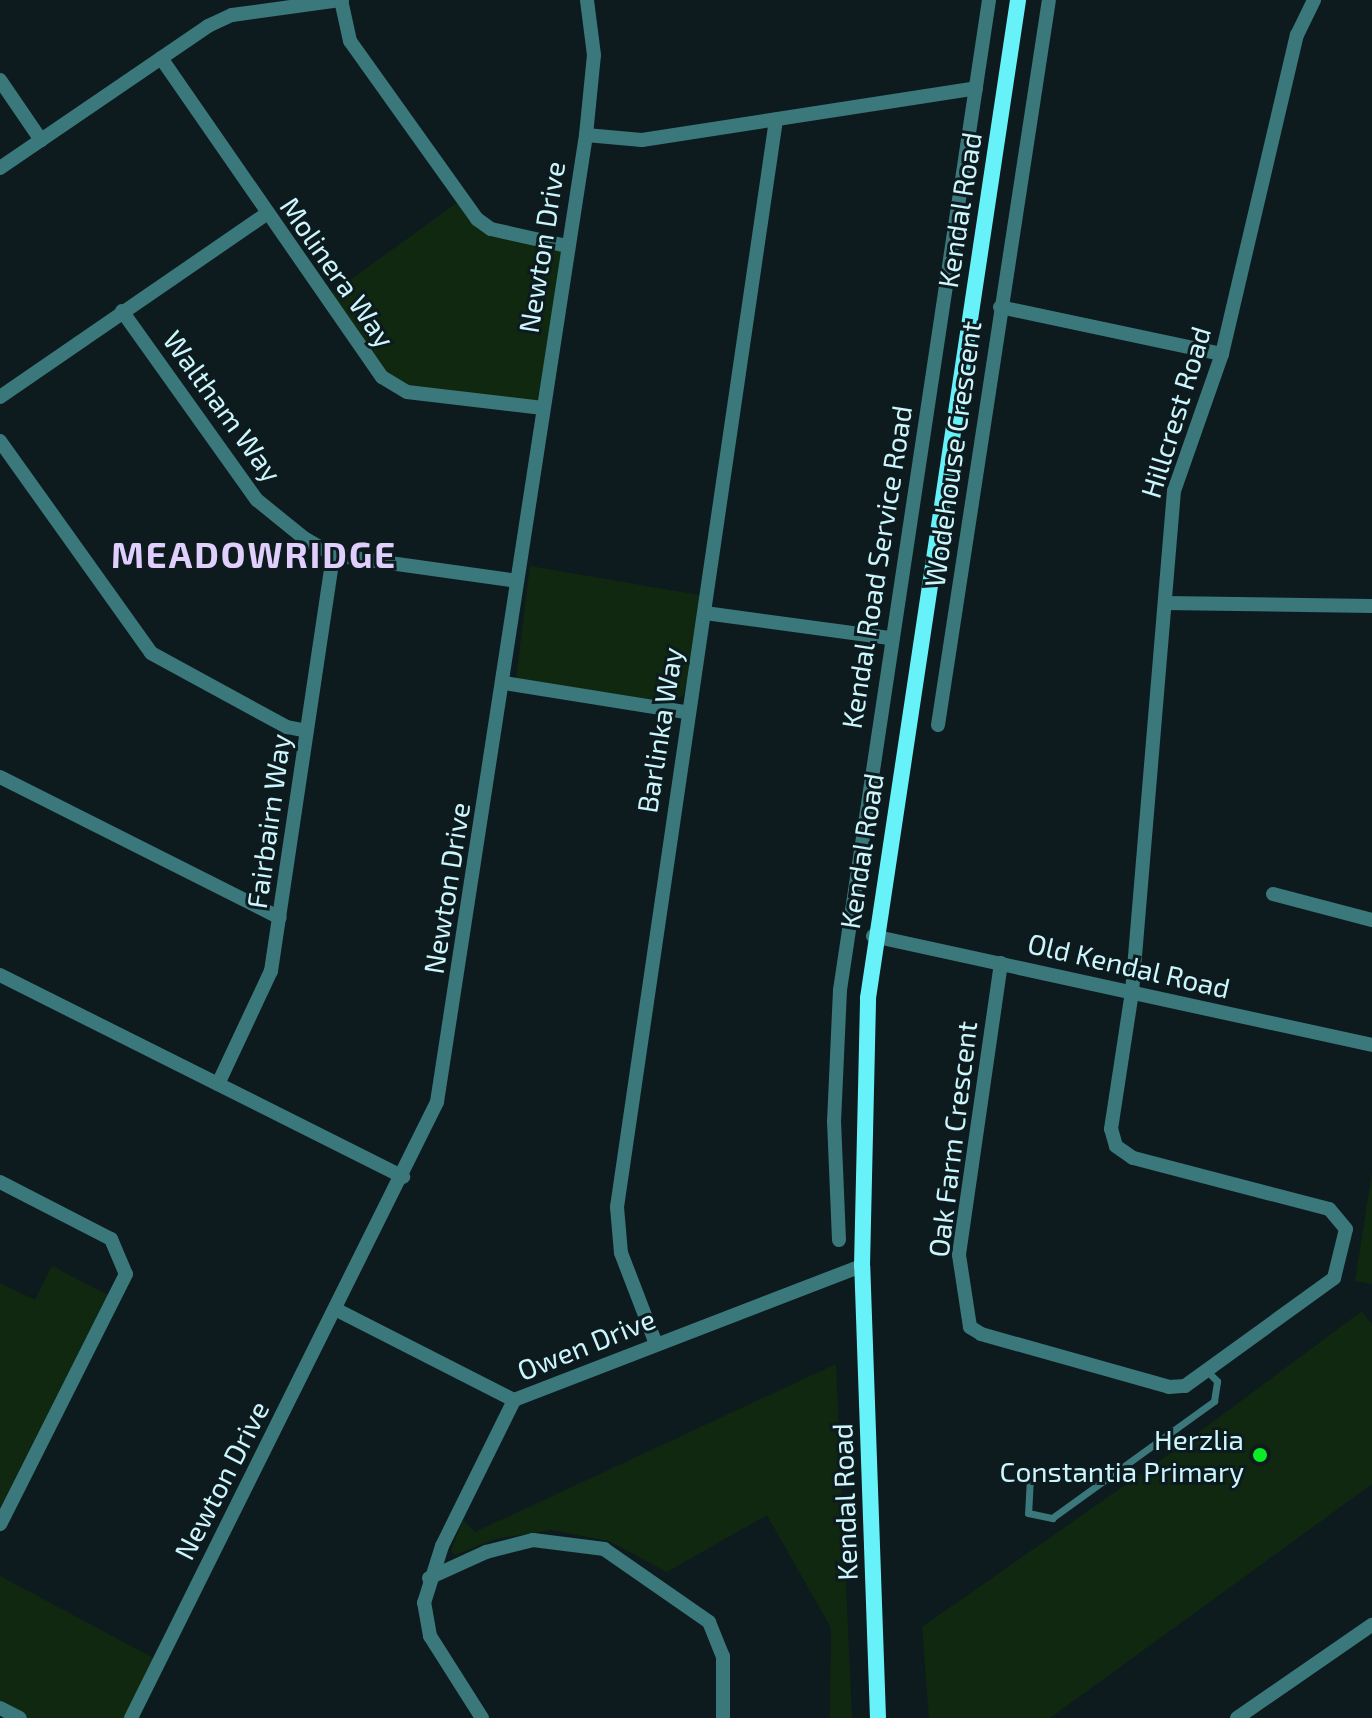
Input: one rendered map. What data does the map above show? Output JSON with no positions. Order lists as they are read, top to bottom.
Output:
{
  "streets": {
    "main road": ["Kendal Road"],
    "street": [
      "Newton Drive",
      "Molinera Way",
      "Waltham Way",
      "Hillcrest Road",
      "Wodehouse Crescent",
      "Kendal Road Service Road",
      "Barlinka Way",
      "Fairbairn Way",
      "Old Kendal Road",
      "Oak Farm Crescent",
      "Owen Drive"
    ]
  },
  "crossings": [
    ["Kendal Road", "Old Kendal Road"],
    ["Kendal Road", "Owen Drive"],
    ["Newton Drive", "Molinera Way"],
    ["Newton Drive", "Waltham Way"],
    ["Newton Drive", "Owen Drive"],
    ["Waltham Way", "Fairbairn Way"],
    ["Hillcrest Road", "Old Kendal Road"],
    ["Hillcrest Road", "Oak Farm Crescent"],
    ["Barlinka Way", "Owen Drive"],
    ["Old Kendal Road", "Oak Farm Crescent"]
  ],
  "districts": ["MEADOWRIDGE"],
  "places": ["Herzlia Constantia Primary"]
}
